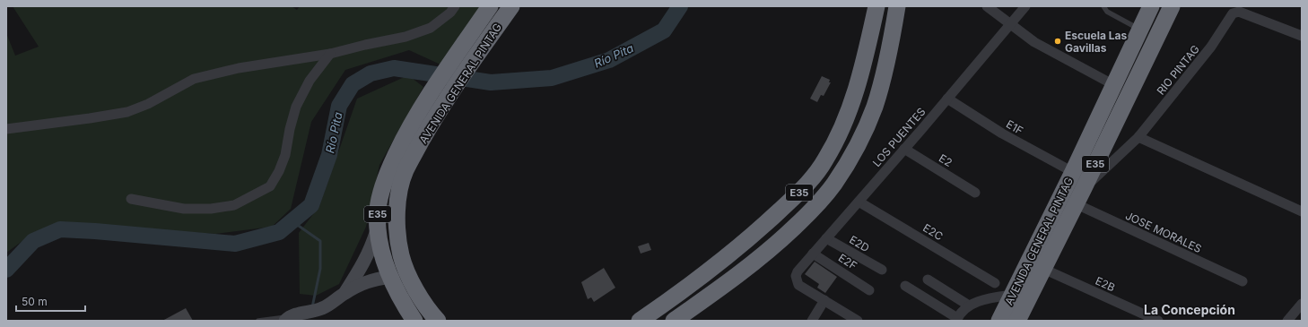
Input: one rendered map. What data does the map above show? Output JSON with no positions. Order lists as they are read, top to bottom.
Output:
{
  "streets": {
    "highway": ["AVENIDA GENERAL PINTAG", "E35"],
    "street": [
      "RIO PINTAG",
      "E1F",
      "LOS PUENTES",
      "E2",
      "E2C",
      "JOSE MORALES",
      "E2D",
      "E2F",
      "E2B"
    ]
  },
  "crossings": [
    ["RIO PINTAG", "AVENIDA GENERAL PINTAG"],
    ["AVENIDA GENERAL PINTAG", "E1F"],
    ["AVENIDA GENERAL PINTAG", "JOSE MORALES"],
    ["AVENIDA GENERAL PINTAG", "E2B"],
    ["E1F", "LOS PUENTES"],
    ["LOS PUENTES", "E2"],
    ["LOS PUENTES", "E2C"],
    ["LOS PUENTES", "E2D"],
    ["LOS PUENTES", "E2F"]
  ],
  "districts": ["La Concepción"],
  "water": ["Río Pita"],
  "places": ["Escuela Las Gavillas"],
  "scale_bar": "50 m"
}
